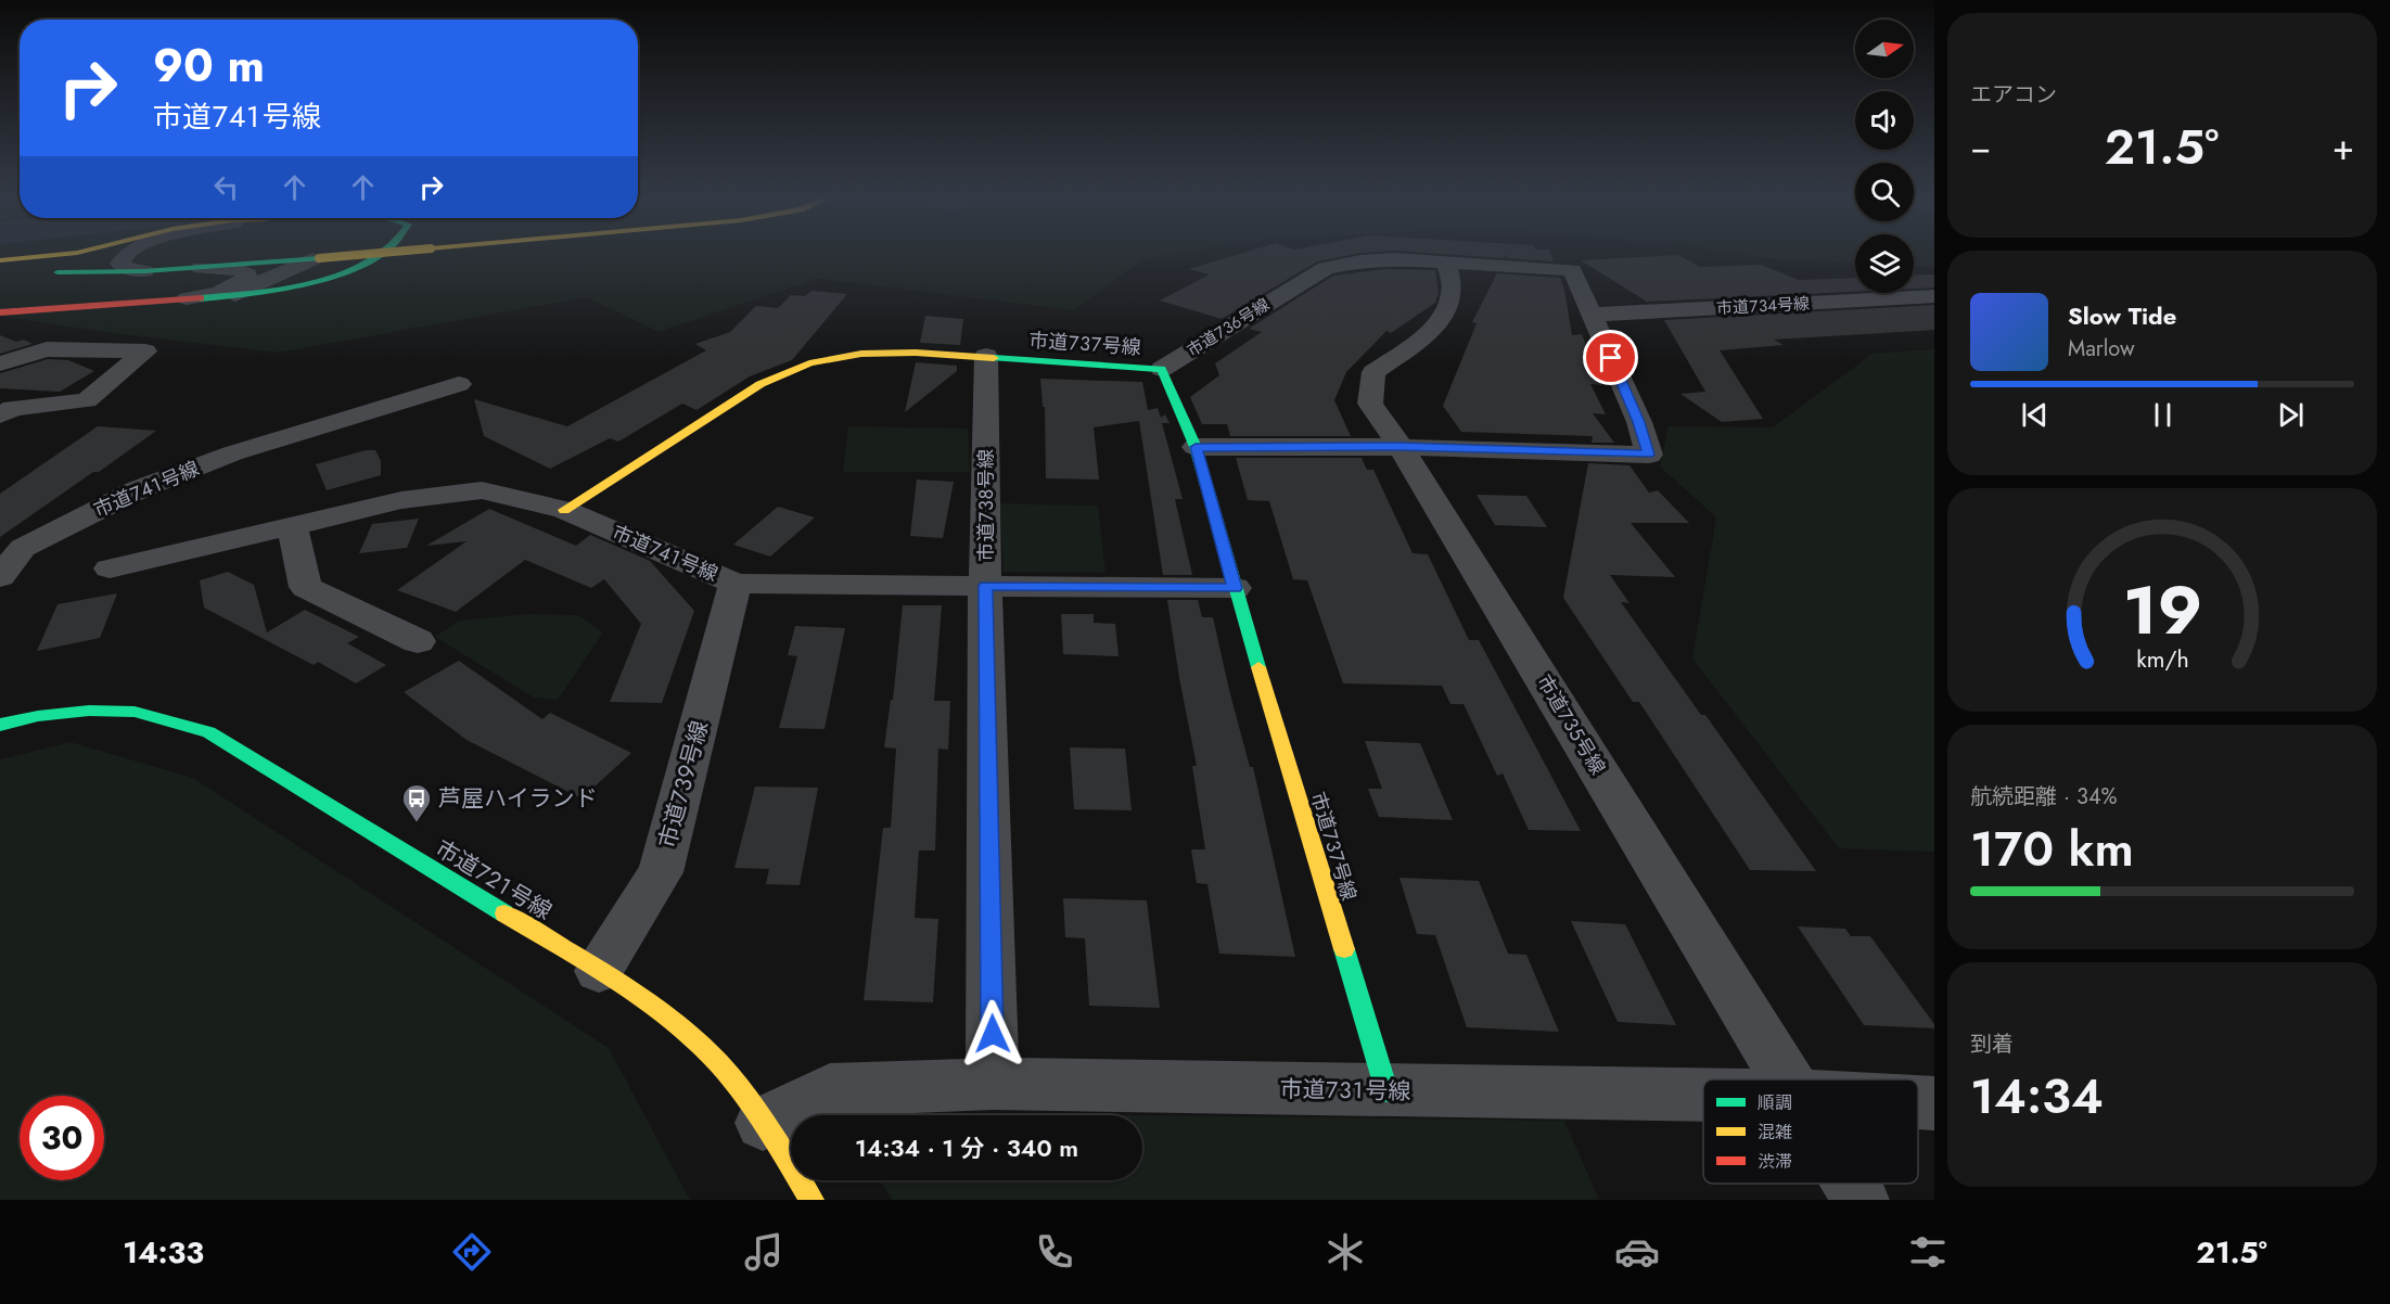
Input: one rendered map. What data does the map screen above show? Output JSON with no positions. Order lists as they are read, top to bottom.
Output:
{
  "streets": {
    "street": [
      "市道７３４号線",
      "市道７３６号線",
      "市道７３７号線",
      "市道７４１号線",
      "市道７３８号線",
      "市道７３５号線",
      "市道７３９号線",
      "市道７２１号線",
      "市道７３１号線"
    ]
  },
  "crossings": [
    ["市道７３４号線", "市道７３６号線"],
    ["市道７３６号線", "市道７３７号線"],
    ["市道７３６号線", "市道７３５号線"],
    ["市道７３７号線", "市道７４１号線"],
    ["市道７３７号線", "市道７３８号線"],
    ["市道７３７号線", "市道７３１号線"],
    ["市道７４１号線", "市道７３８号線"],
    ["市道７４１号線", "市道７３９号線"],
    ["市道７３８号線", "市道７３１号線"],
    ["市道７３９号線", "市道７２１号線"],
    ["市道７２１号線", "市道７３１号線"]
  ],
  "places": {
    "bus stop": ["芦屋ハイランド"]
  },
  "legend": ["順調", "混雑", "渋滞"],
  "north": "right",
  "page": {
    "tile": [
      "エアコン",
      ["航続距離 · 34%", "170 km"],
      ["到着", "14:34"]
    ],
    "turn": ["90 m", "市道７４１号線"],
    "heat": ["−", "21.5°", "+"],
    "song": ["Slow Tide", "Marlow"],
    "limit": "30",
    "trip": "14:34 · 1 分 · 340 m",
    "tabs": ["14:33", "21.5°"],
    "gauge": ["19", "km/h"]
  }
}
